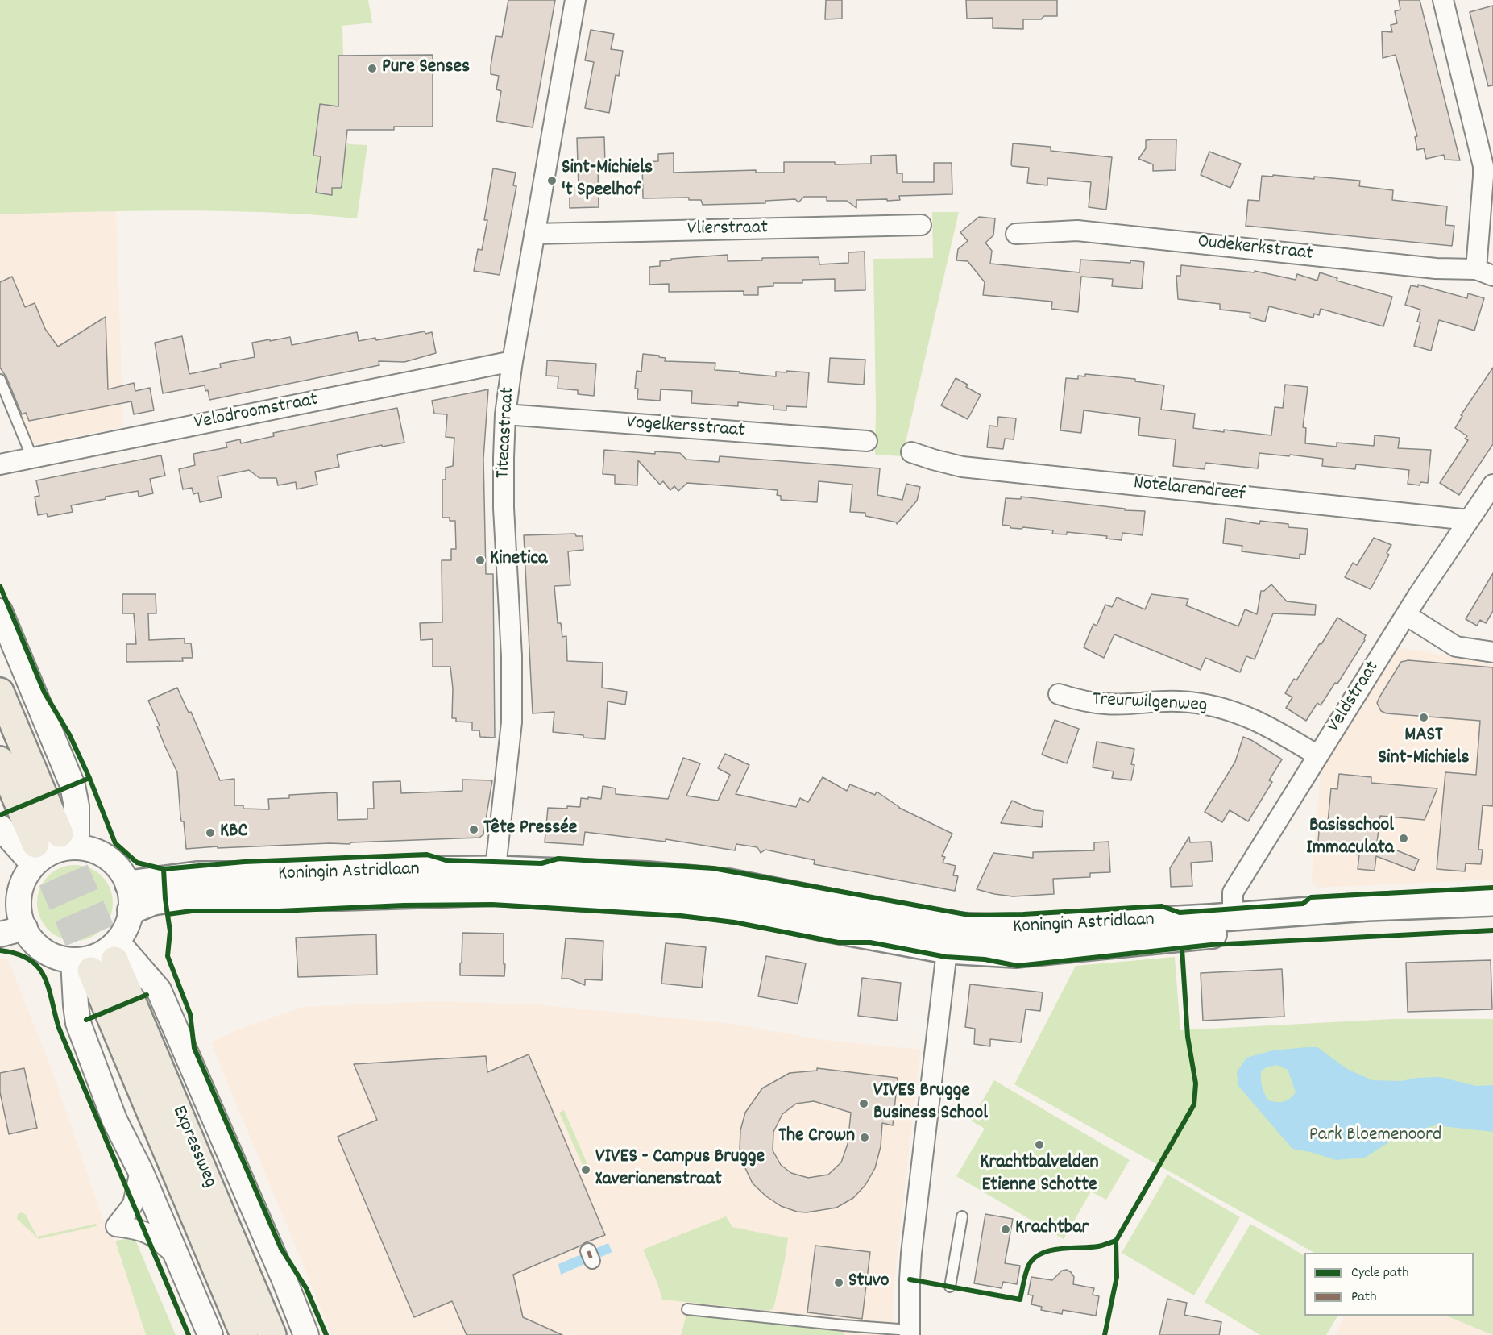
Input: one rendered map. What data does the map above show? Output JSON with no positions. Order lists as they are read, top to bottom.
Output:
{
  "streets": {
    "highway": ["Expressweg"],
    "main road": ["Koningin Astridlaan"],
    "street": [
      "Vlierstraat",
      "Oudekerkstraat",
      "Velodroomstraat",
      "Vogelkersstraat",
      "Titecastraat",
      "Notelarendreef",
      "Veldstraat",
      "Treurwilgenweg"
    ]
  },
  "crossings": [
    ["Vlierstraat", "Titecastraat"],
    ["Velodroomstraat", "Titecastraat"],
    ["Vogelkersstraat", "Titecastraat"],
    ["Titecastraat", "Koningin Astridlaan"],
    ["Notelarendreef", "Veldstraat"],
    ["Veldstraat", "Treurwilgenweg"],
    ["Veldstraat", "Koningin Astridlaan"],
    ["Koningin Astridlaan", "Expressweg"]
  ],
  "parks": ["Park Bloemenoord"],
  "places": [
    "Pure Senses",
    "Sint-Michiels 't Speelhof",
    "Kinetica",
    "MAST Sint-Michiels",
    "Tête Pressée",
    "KBC",
    "Basisschool Immaculata",
    "VIVES Brugge Business School",
    "The Crown",
    "Krachtbalvelden Etienne Schotte",
    "VIVES - Campus Brugge Xaverianenstraat",
    "Krachtbar",
    "Stuvo"
  ],
  "legend": ["Cycle path", "Path"]
}
